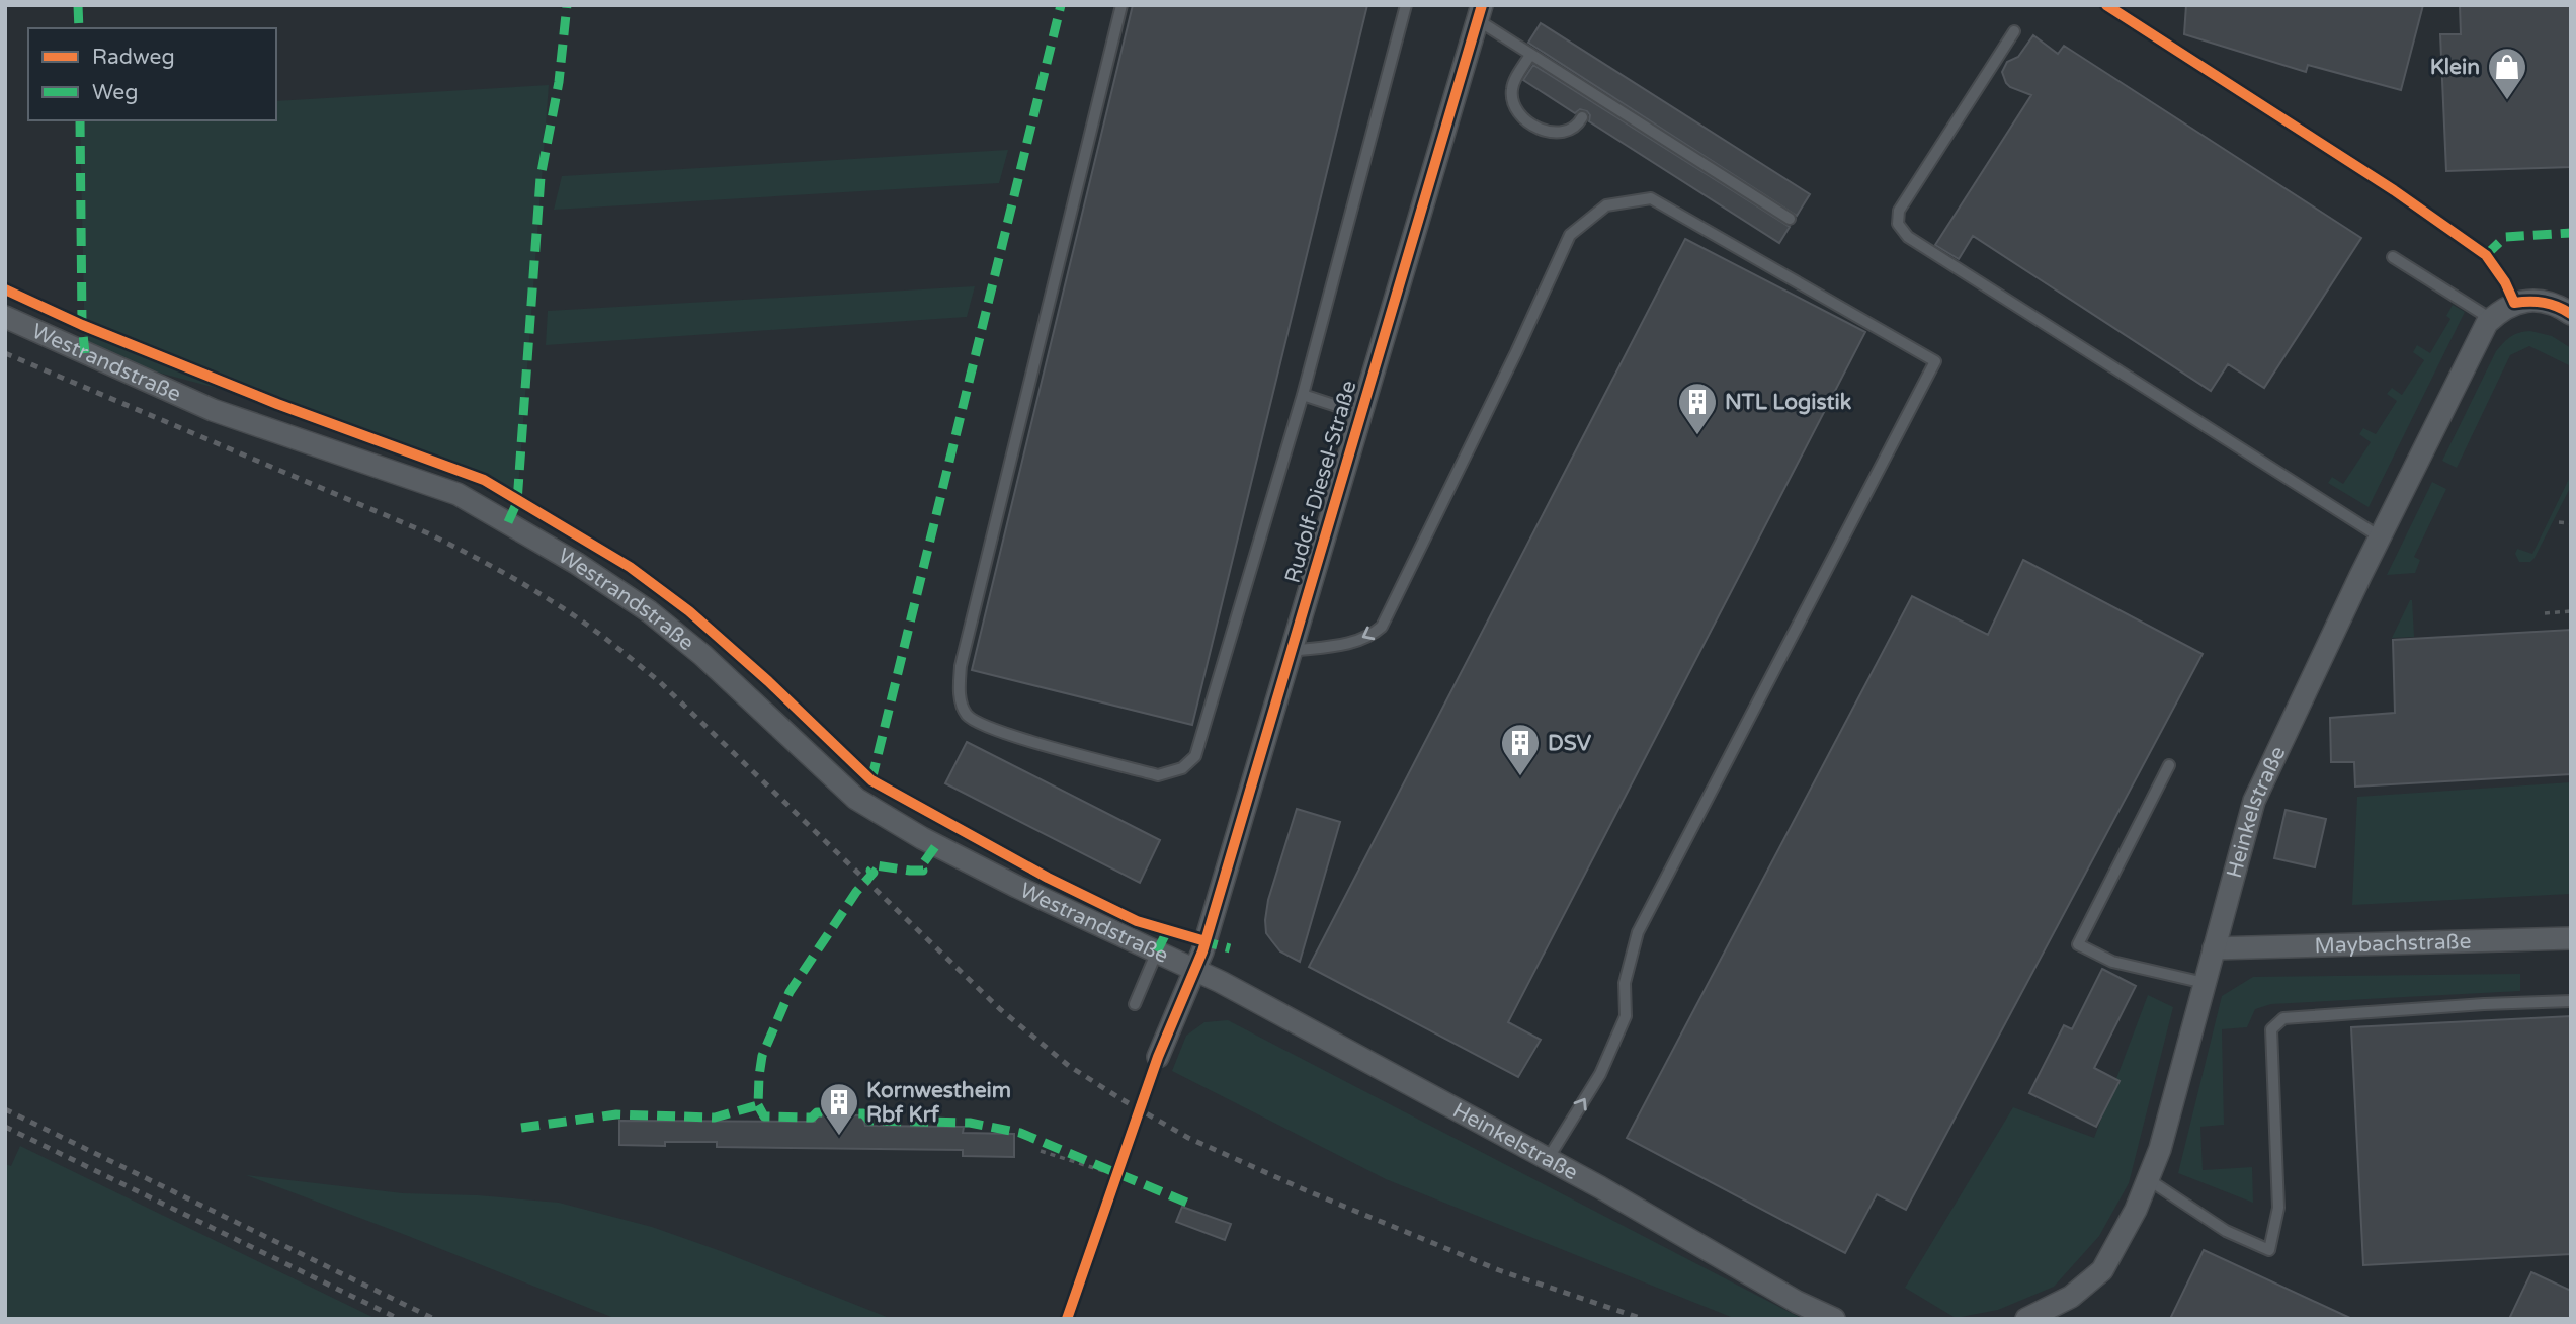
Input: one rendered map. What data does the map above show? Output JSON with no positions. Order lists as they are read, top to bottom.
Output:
{
  "streets": {
    "street": [
      "Westrandstraße",
      "Rudolf-Diesel-Straße",
      "Heinkelstraße",
      "Maybachstraße"
    ]
  },
  "crossings": [
    ["Westrandstraße", "Rudolf-Diesel-Straße"],
    ["Westrandstraße", "Heinkelstraße"],
    ["Rudolf-Diesel-Straße", "Heinkelstraße"],
    ["Heinkelstraße", "Maybachstraße"]
  ],
  "places": {
    "shop": ["Klein"],
    "building": ["NTL Logistik", "DSV", "Kornwestheim Rbf Krf"]
  },
  "legend": ["Radweg", "Weg"]
}
